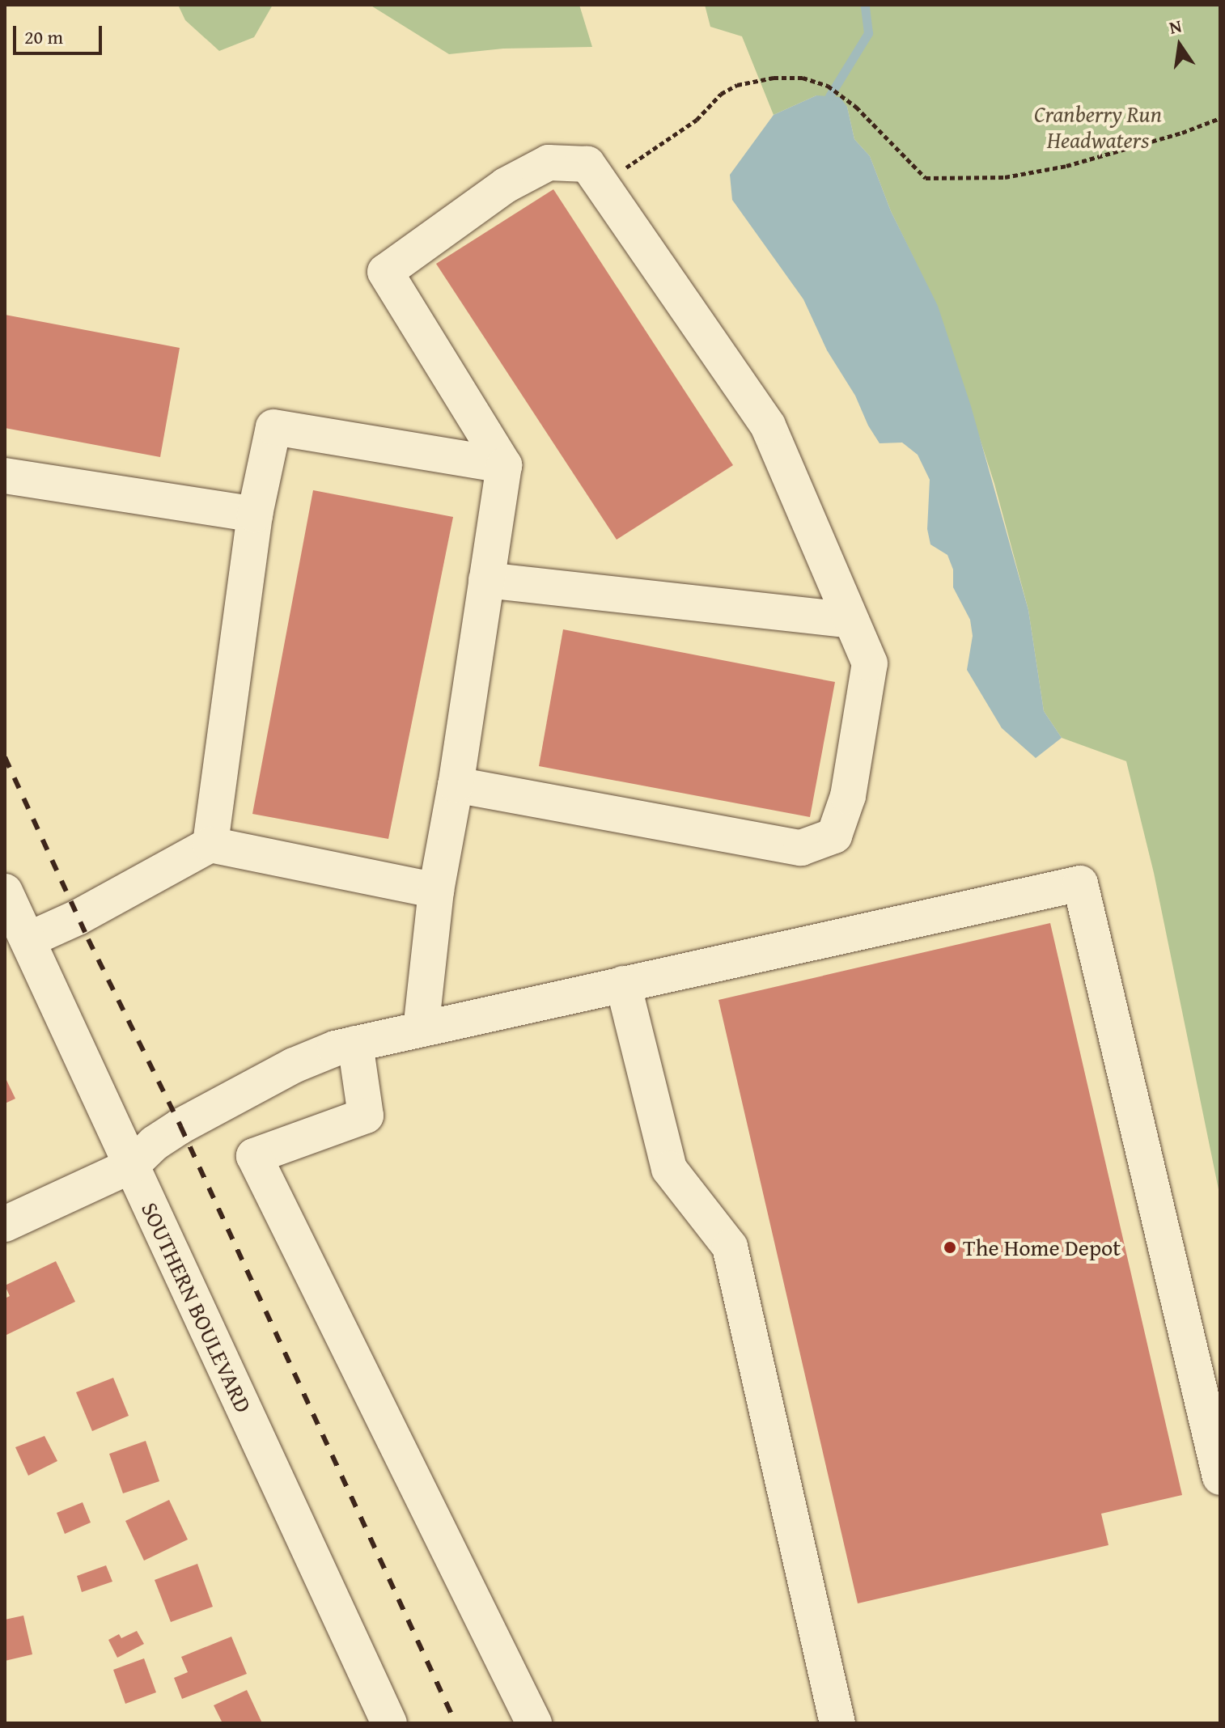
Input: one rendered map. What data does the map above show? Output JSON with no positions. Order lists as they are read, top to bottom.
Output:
{
  "streets": {
    "street": ["SOUTHERN BOULEVARD"]
  },
  "parks": ["Cranberry Run Headwaters"],
  "places": ["The Home Depot"],
  "scale_bar": "20 m",
  "north": "top"
}
